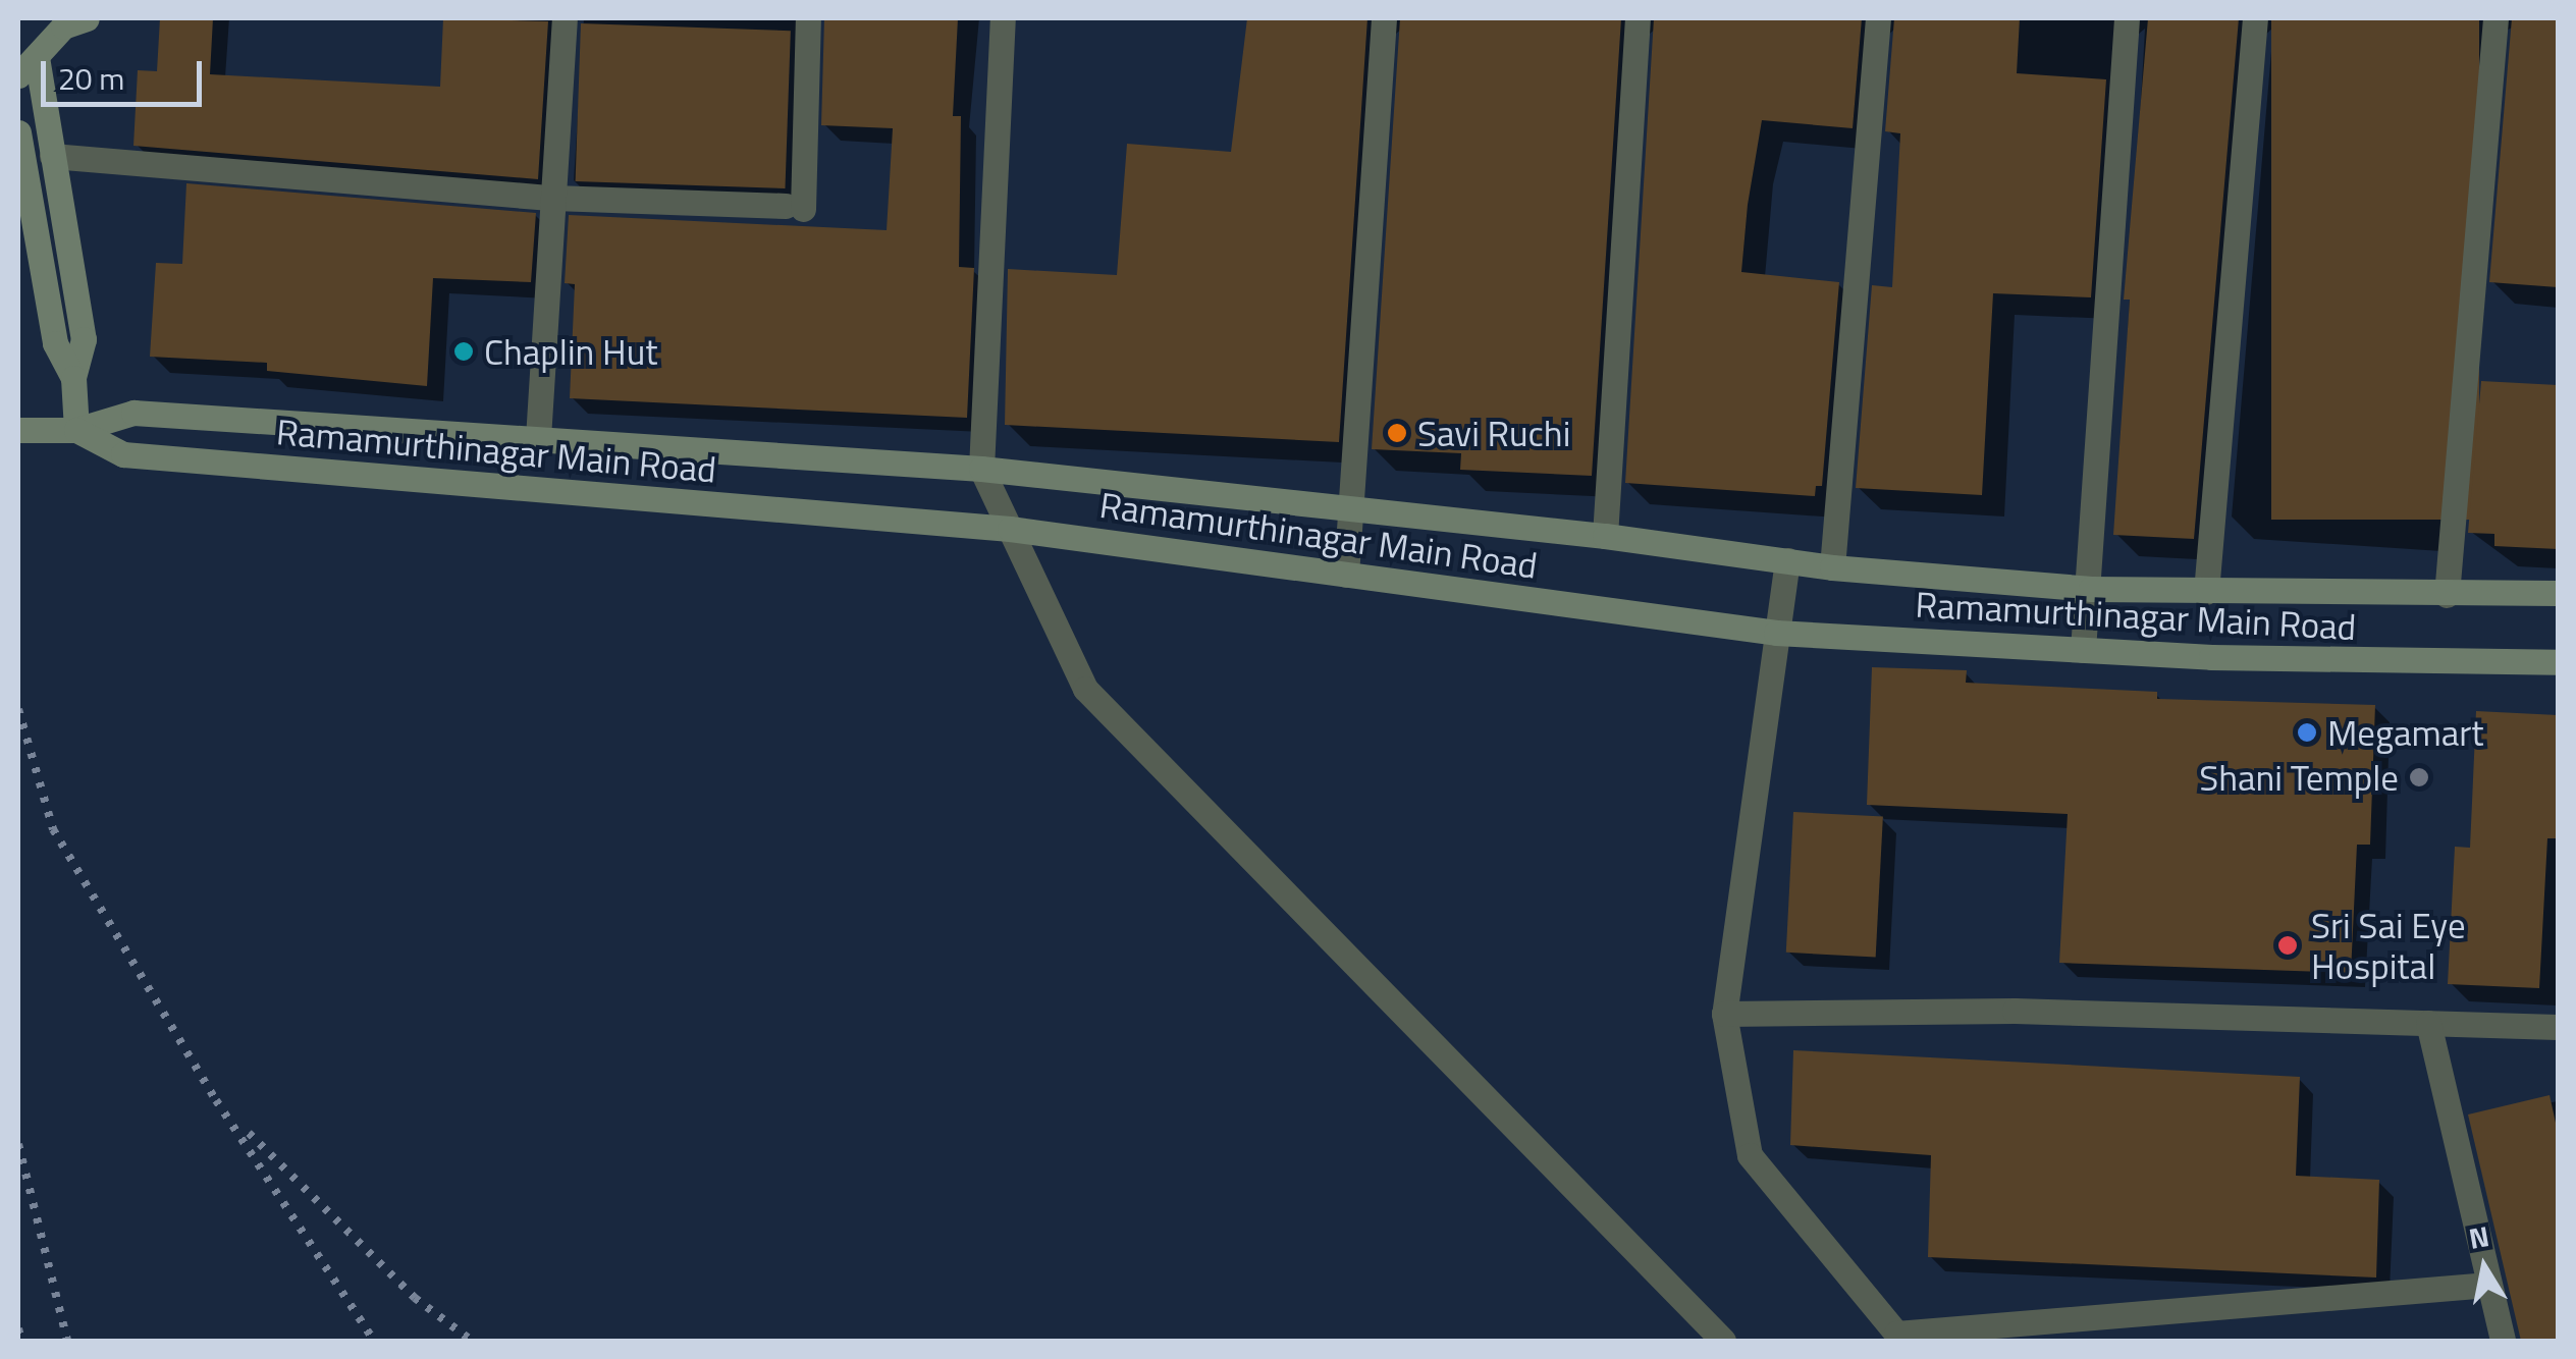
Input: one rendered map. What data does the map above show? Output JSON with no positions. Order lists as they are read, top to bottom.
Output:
{
  "streets": {
    "main road": ["Ramamurthinagar Main Road"]
  },
  "places": [
    "Chaplin Hut",
    "Savi Ruchi",
    "Megamart",
    "Shani Temple",
    "Sri Sai Eye Hospital"
  ],
  "scale_bar": "20 m",
  "north": "top"
}
